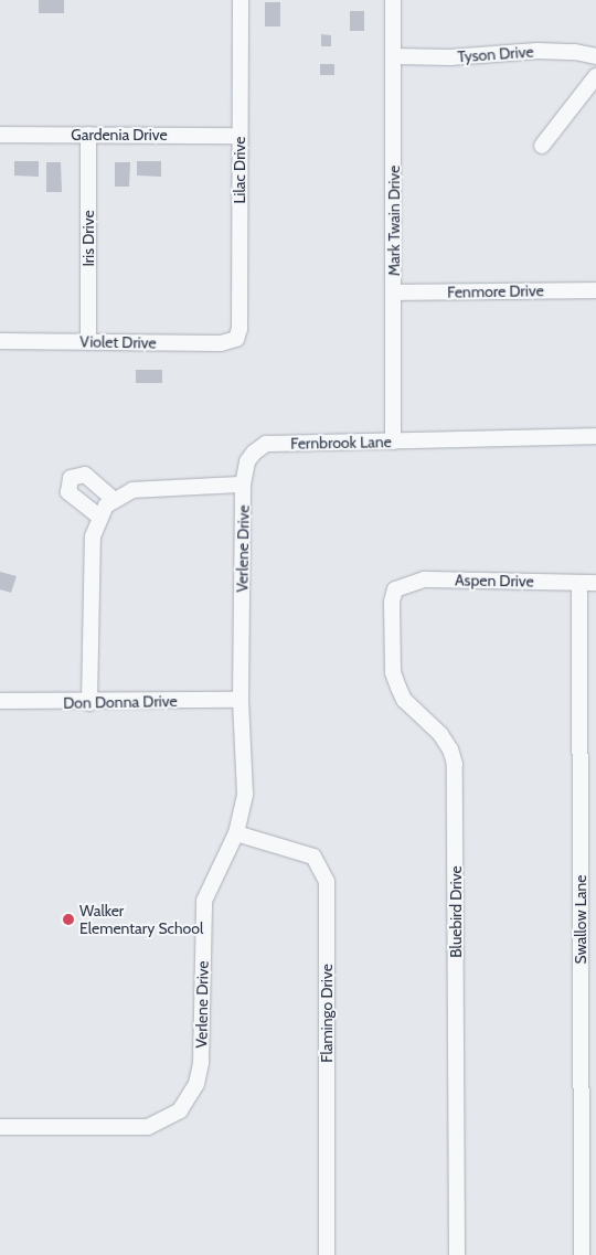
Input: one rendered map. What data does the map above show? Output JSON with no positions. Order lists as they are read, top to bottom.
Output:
{
  "streets": {
    "street": [
      "Tyson Drive",
      "Gardenia Drive",
      "Lilac Drive",
      "Mark Twain Drive",
      "Iris Drive",
      "Fenmore Drive",
      "Violet Drive",
      "Fernbrook Lane",
      "Verlene Drive",
      "Aspen Drive",
      "Don Donna Drive",
      "Bluebird Drive",
      "Swallow Lane",
      "Flamingo Drive"
    ]
  },
  "crossings": [
    ["Tyson Drive", "Mark Twain Drive"],
    ["Gardenia Drive", "Lilac Drive"],
    ["Gardenia Drive", "Iris Drive"],
    ["Lilac Drive", "Violet Drive"],
    ["Mark Twain Drive", "Fenmore Drive"],
    ["Mark Twain Drive", "Fernbrook Lane"],
    ["Iris Drive", "Violet Drive"],
    ["Fernbrook Lane", "Verlene Drive"],
    ["Verlene Drive", "Don Donna Drive"],
    ["Verlene Drive", "Flamingo Drive"],
    ["Aspen Drive", "Bluebird Drive"],
    ["Aspen Drive", "Swallow Lane"]
  ],
  "places": ["Walker Elementary School"]
}
